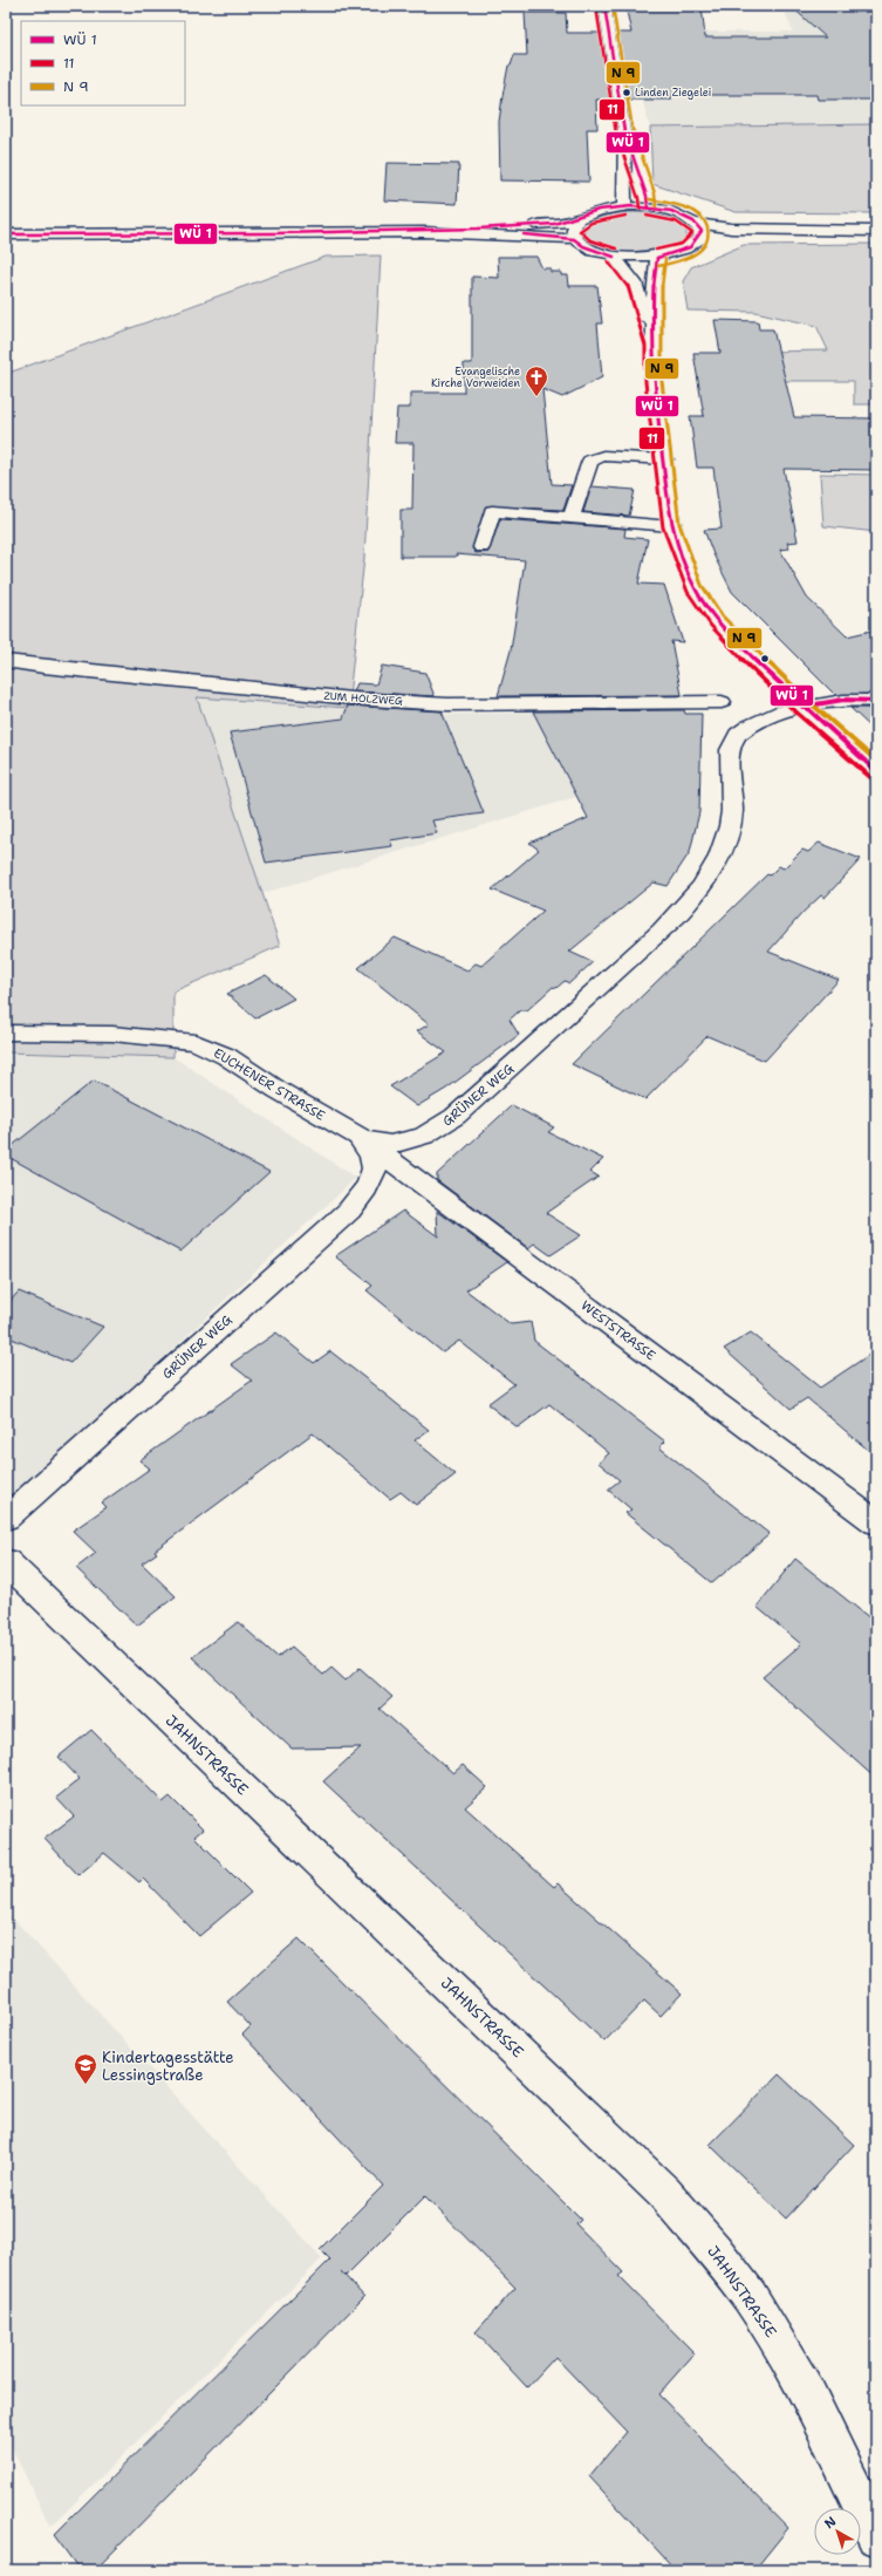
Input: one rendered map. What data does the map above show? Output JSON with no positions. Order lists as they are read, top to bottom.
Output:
{
  "streets": {
    "main road": [
      "ZUM HOLZWEG",
      "EUCHENER STRASSE",
      "GRÜNER WEG",
      "WESTSTRASSE",
      "JAHNSTRASSE"
    ]
  },
  "crossings": [
    ["EUCHENER STRASSE", "GRÜNER WEG"],
    ["EUCHENER STRASSE", "WESTSTRASSE"],
    ["GRÜNER WEG", "WESTSTRASSE"]
  ],
  "places": {
    "other": ["Linden Ziegelei"],
    "church": ["Evangelische Kirche Vorweiden"],
    "school or university": ["Kindertagesstätte Lessingstraße"]
  },
  "lines": ["transit line 11"],
  "legend": ["WÜ 1", "11", "N 9"],
  "north": "top left"
}
